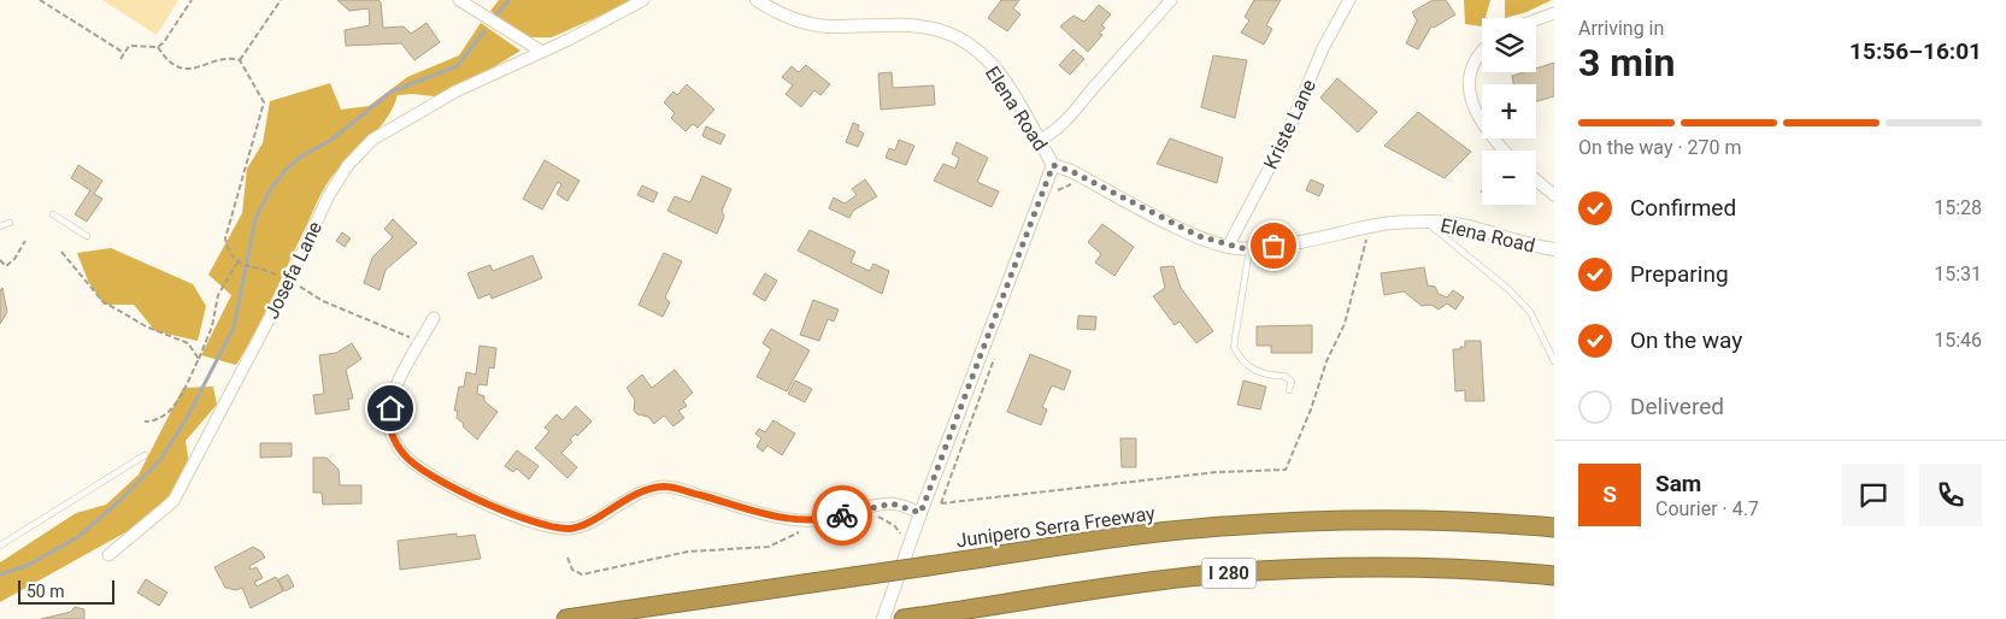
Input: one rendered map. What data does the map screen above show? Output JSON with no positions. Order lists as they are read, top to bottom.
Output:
{
  "streets": {
    "highway": ["Junipero Serra Freeway", "I 280"],
    "street": ["Elena Road", "Kriste Lane", "Josefa Lane"]
  },
  "crossings": [
    ["Elena Road", "Kriste Lane"]
  ],
  "scale_bar": "50 m",
  "page": {
    "heading": ["3 min", "Arriving in", "15:56–16:01"],
    "panel": ["Sam", "Courier · 4.7"],
    "map_buttons": ["+", "−"],
    "bar": "On the way · 270 m",
    "list": [
      ["Confirmed", "15:28"],
      ["Preparing", "15:31"],
      ["On the way", "15:46"],
      "Delivered"
    ],
    "round": "S",
    "scale": "50 m"
  }
}
